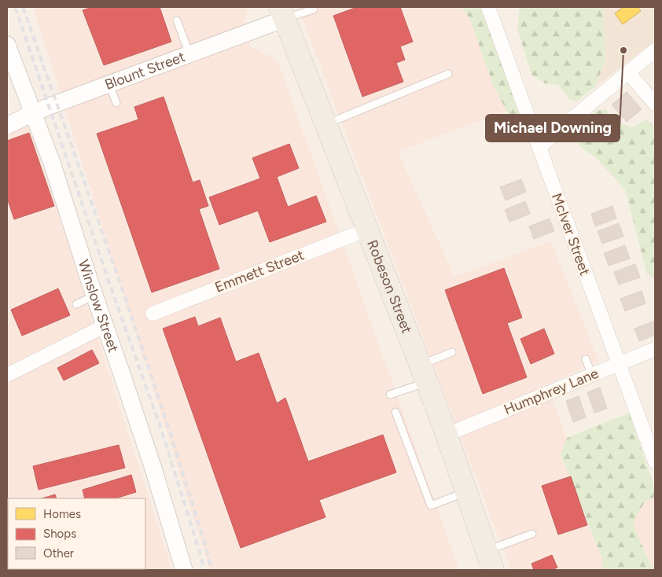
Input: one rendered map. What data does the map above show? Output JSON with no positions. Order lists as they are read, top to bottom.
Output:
{
  "streets": {
    "main road": ["Robeson Street"],
    "street": [
      "Blount Street",
      "McIver Street",
      "Emmett Street",
      "Winslow Street",
      "Humphrey Lane"
    ]
  },
  "crossings": [
    ["Blount Street", "Robeson Street"],
    ["Blount Street", "Winslow Street"],
    ["McIver Street", "Humphrey Lane"],
    ["Emmett Street", "Robeson Street"],
    ["Robeson Street", "Humphrey Lane"]
  ],
  "places": ["Michael Downing"],
  "legend": ["Homes", "Shops", "Other"]
}
